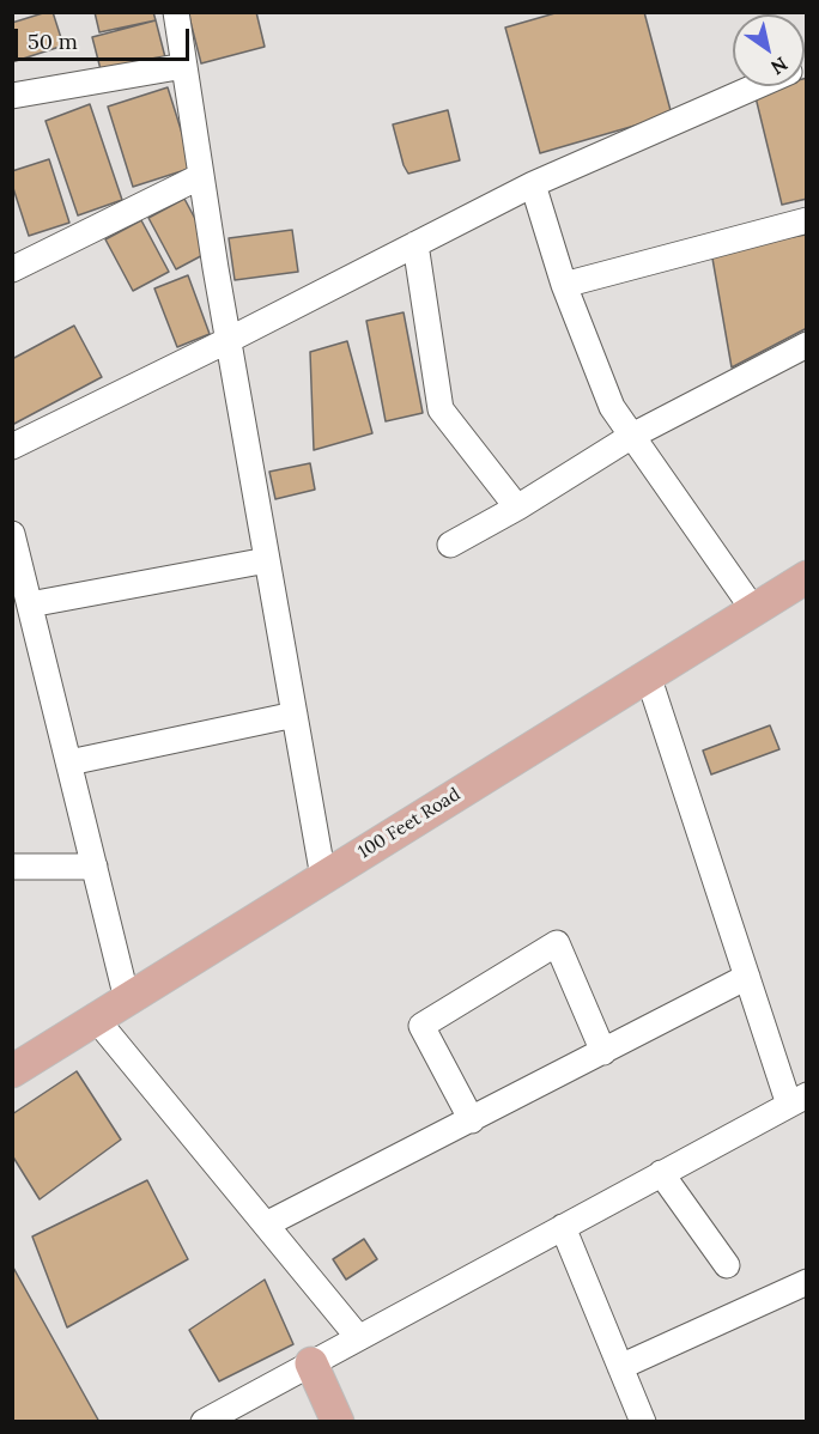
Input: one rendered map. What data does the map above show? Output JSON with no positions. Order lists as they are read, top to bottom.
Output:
{
  "streets": {
    "main road": ["100 Feet Road"]
  },
  "scale_bar": "50 m",
  "north": "bottom right"
}
